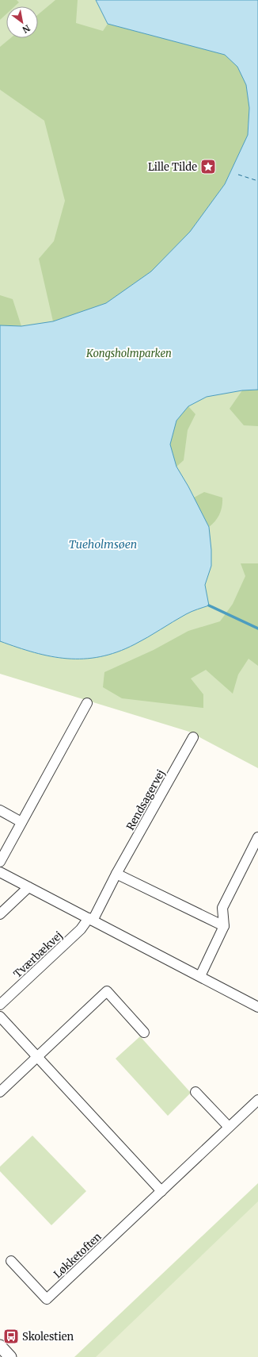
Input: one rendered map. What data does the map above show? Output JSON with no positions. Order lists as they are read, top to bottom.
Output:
{
  "streets": {
    "street": ["Rendsagervej", "Tværbækvej", "Løkketoften"]
  },
  "crossings": [
    ["Rendsagervej", "Tværbækvej"]
  ],
  "water": ["Tueholmsøen"],
  "parks": ["Kongsholmparken"],
  "places": {
    "place": ["Lille Tilde"],
    "bus stop": ["Skolestien"]
  },
  "north": "bottom right"
}
